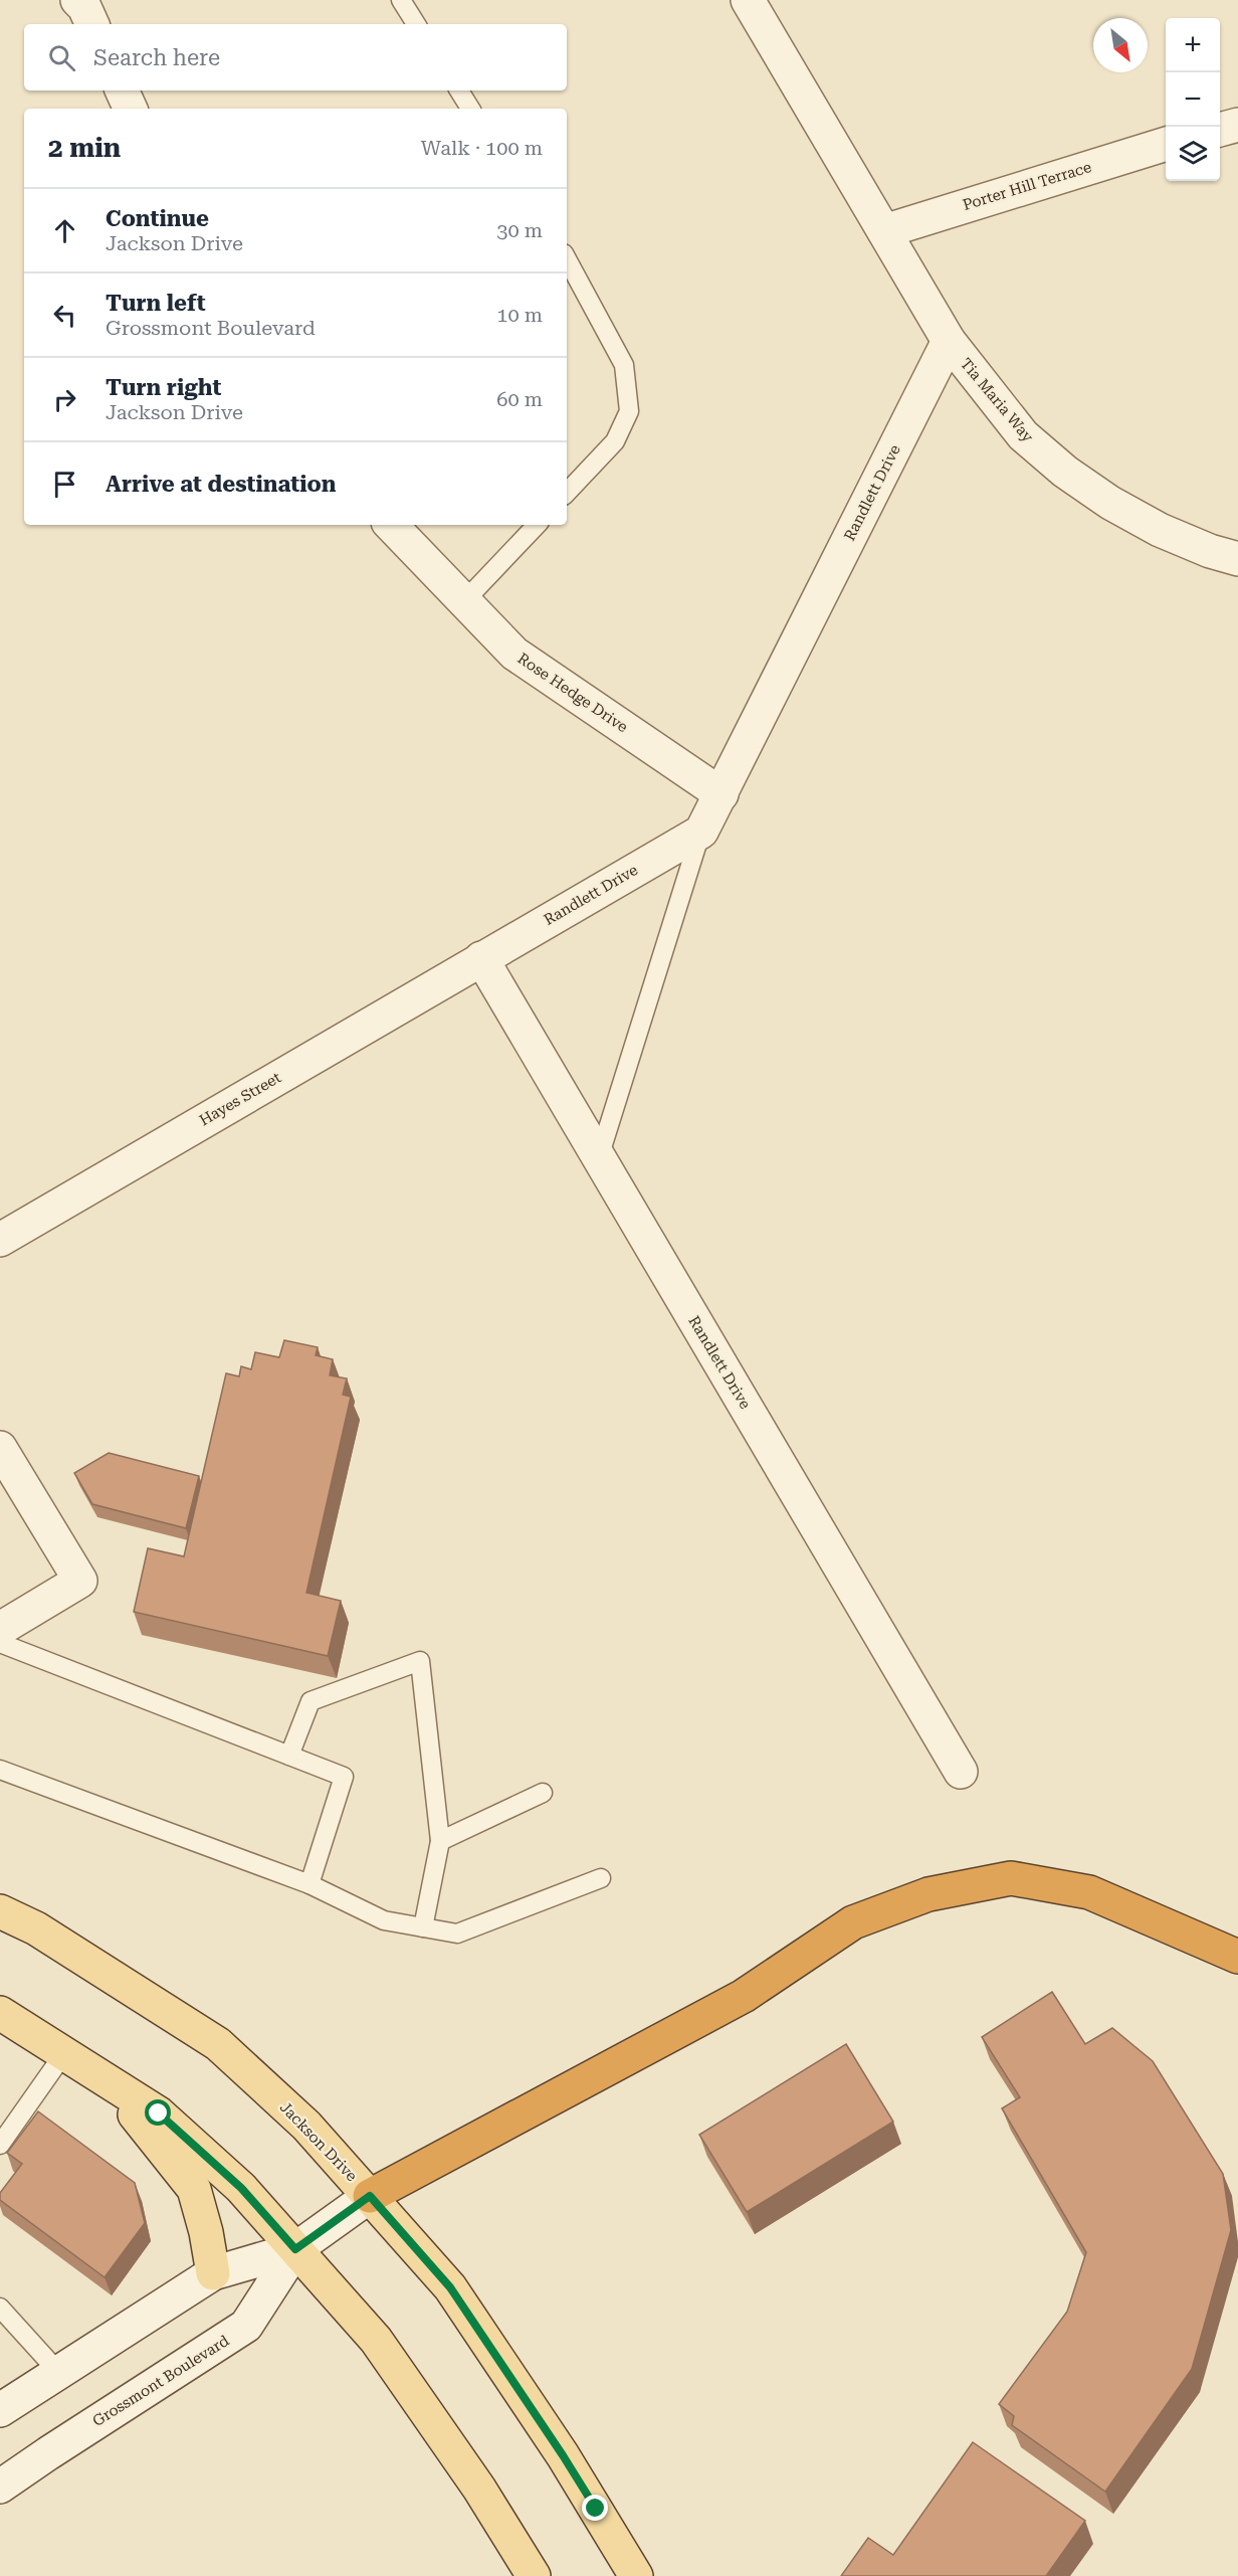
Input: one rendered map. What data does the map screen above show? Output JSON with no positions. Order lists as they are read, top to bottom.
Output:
{
  "streets": {
    "main road": ["Jackson Drive"],
    "street": [
      "Porter Hill Terrace",
      "Tia Maria Way",
      "Randlett Drive",
      "Rose Hedge Drive",
      "Hayes Street",
      "Grossmont Boulevard"
    ]
  },
  "crossings": [
    ["Tia Maria Way", "Randlett Drive"],
    ["Randlett Drive", "Rose Hedge Drive"],
    ["Randlett Drive", "Hayes Street"],
    ["Jackson Drive", "Grossmont Boulevard"]
  ],
  "north": "bottom right",
  "page": {
    "map_buttons": ["+", "−"],
    "search": "Search here",
    "heading": ["2 min", "Walk · 100 m"],
    "list": [
      ["Continue", "Jackson Drive", "30 m"],
      ["Turn left", "Grossmont Boulevard", "10 m"],
      ["Turn right", "Jackson Drive", "60 m"],
      "Arrive at destination"
    ]
  }
}
